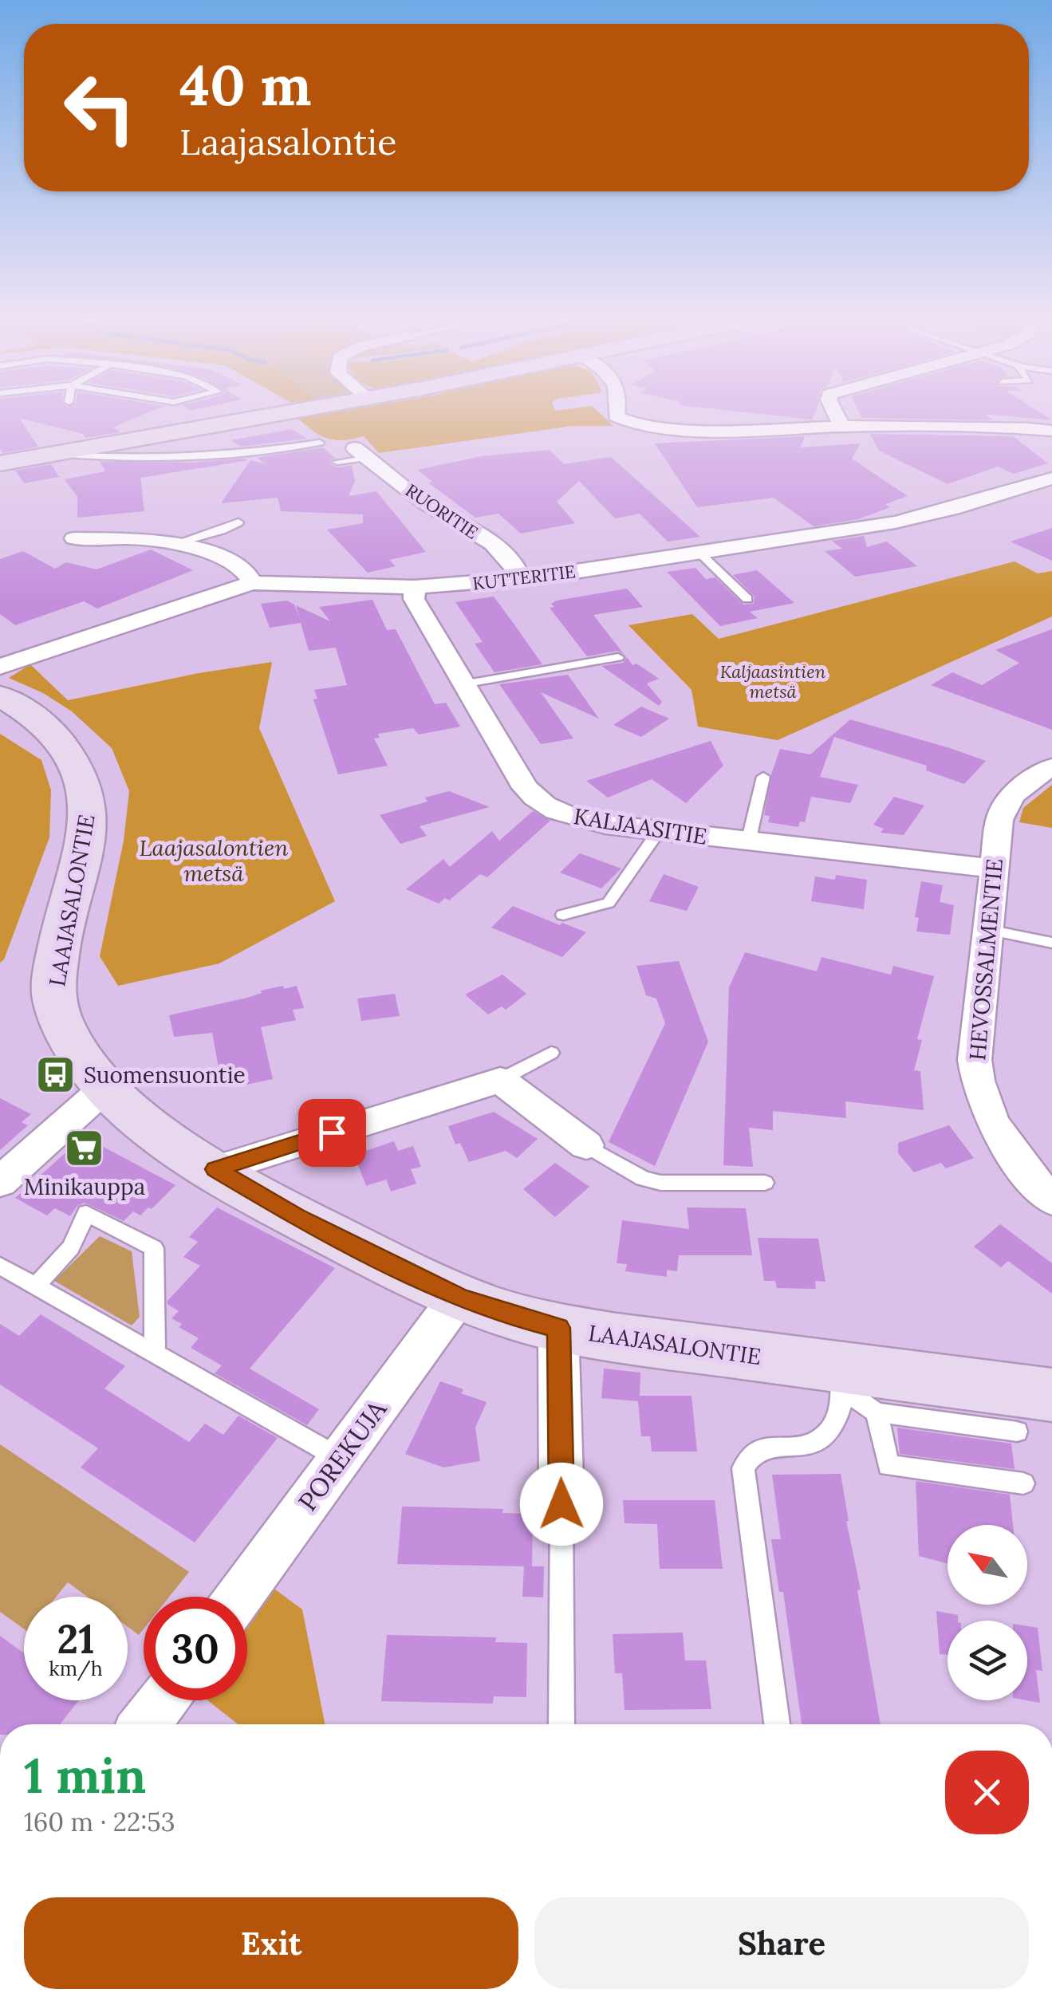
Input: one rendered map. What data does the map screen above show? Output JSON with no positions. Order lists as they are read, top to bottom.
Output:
{
  "streets": {
    "main road": ["LAAJASALONTIE"],
    "street": [
      "RUORITIE",
      "KUTTERITIE",
      "KALJAASITIE",
      "HEVOSSALMENTIE",
      "POREKUJA"
    ]
  },
  "crossings": [
    ["RUORITIE", "KUTTERITIE"],
    ["KUTTERITIE", "KALJAASITIE"],
    ["KALJAASITIE", "HEVOSSALMENTIE"],
    ["LAAJASALONTIE", "POREKUJA"]
  ],
  "parks": ["Kaljaasintien metsä", "Laajasalontien metsä"],
  "places": {
    "bus stop": ["Suomensuontie"],
    "supermarket": ["Minikauppa"]
  },
  "north": "top left",
  "page": {
    "turn": ["40 m", "Laajasalontie"],
    "speed": "21 km/h",
    "limit": "30",
    "heading": ["1 min", "160 m · 22:53"],
    "buttons": ["Exit", "Share"]
  }
}
